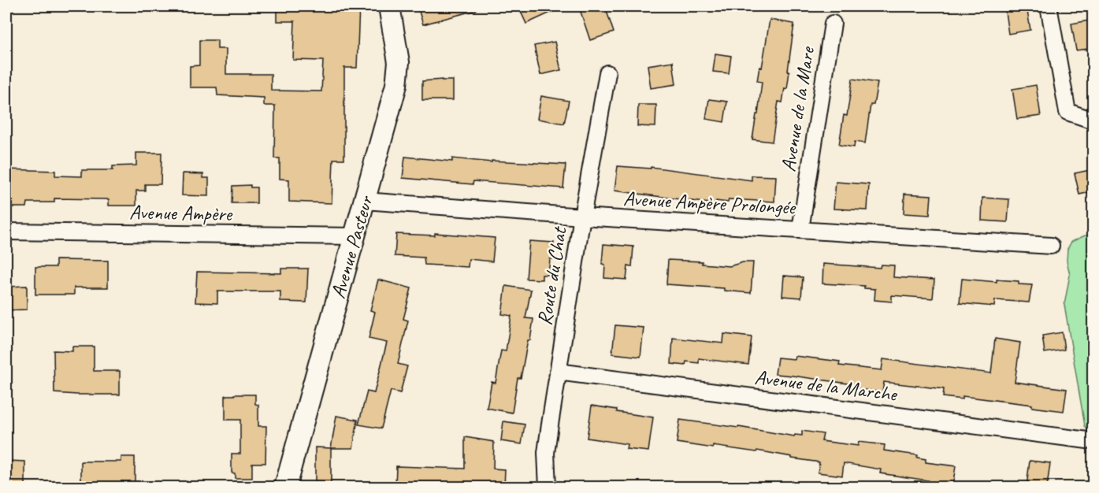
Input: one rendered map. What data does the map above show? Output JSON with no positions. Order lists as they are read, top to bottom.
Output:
{
  "streets": {
    "street": [
      "Avenue de la Mare",
      "Avenue Ampère Prolongée",
      "Avenue Ampère",
      "Avenue Pasteur",
      "Route du Chat",
      "Avenue de la Marche"
    ]
  },
  "crossings": [
    ["Avenue de la Mare", "Avenue Ampère Prolongée"],
    ["Avenue Ampère Prolongée", "Avenue Pasteur"],
    ["Avenue Ampère Prolongée", "Route du Chat"],
    ["Avenue Ampère", "Avenue Pasteur"],
    ["Route du Chat", "Avenue de la Marche"]
  ]
}
